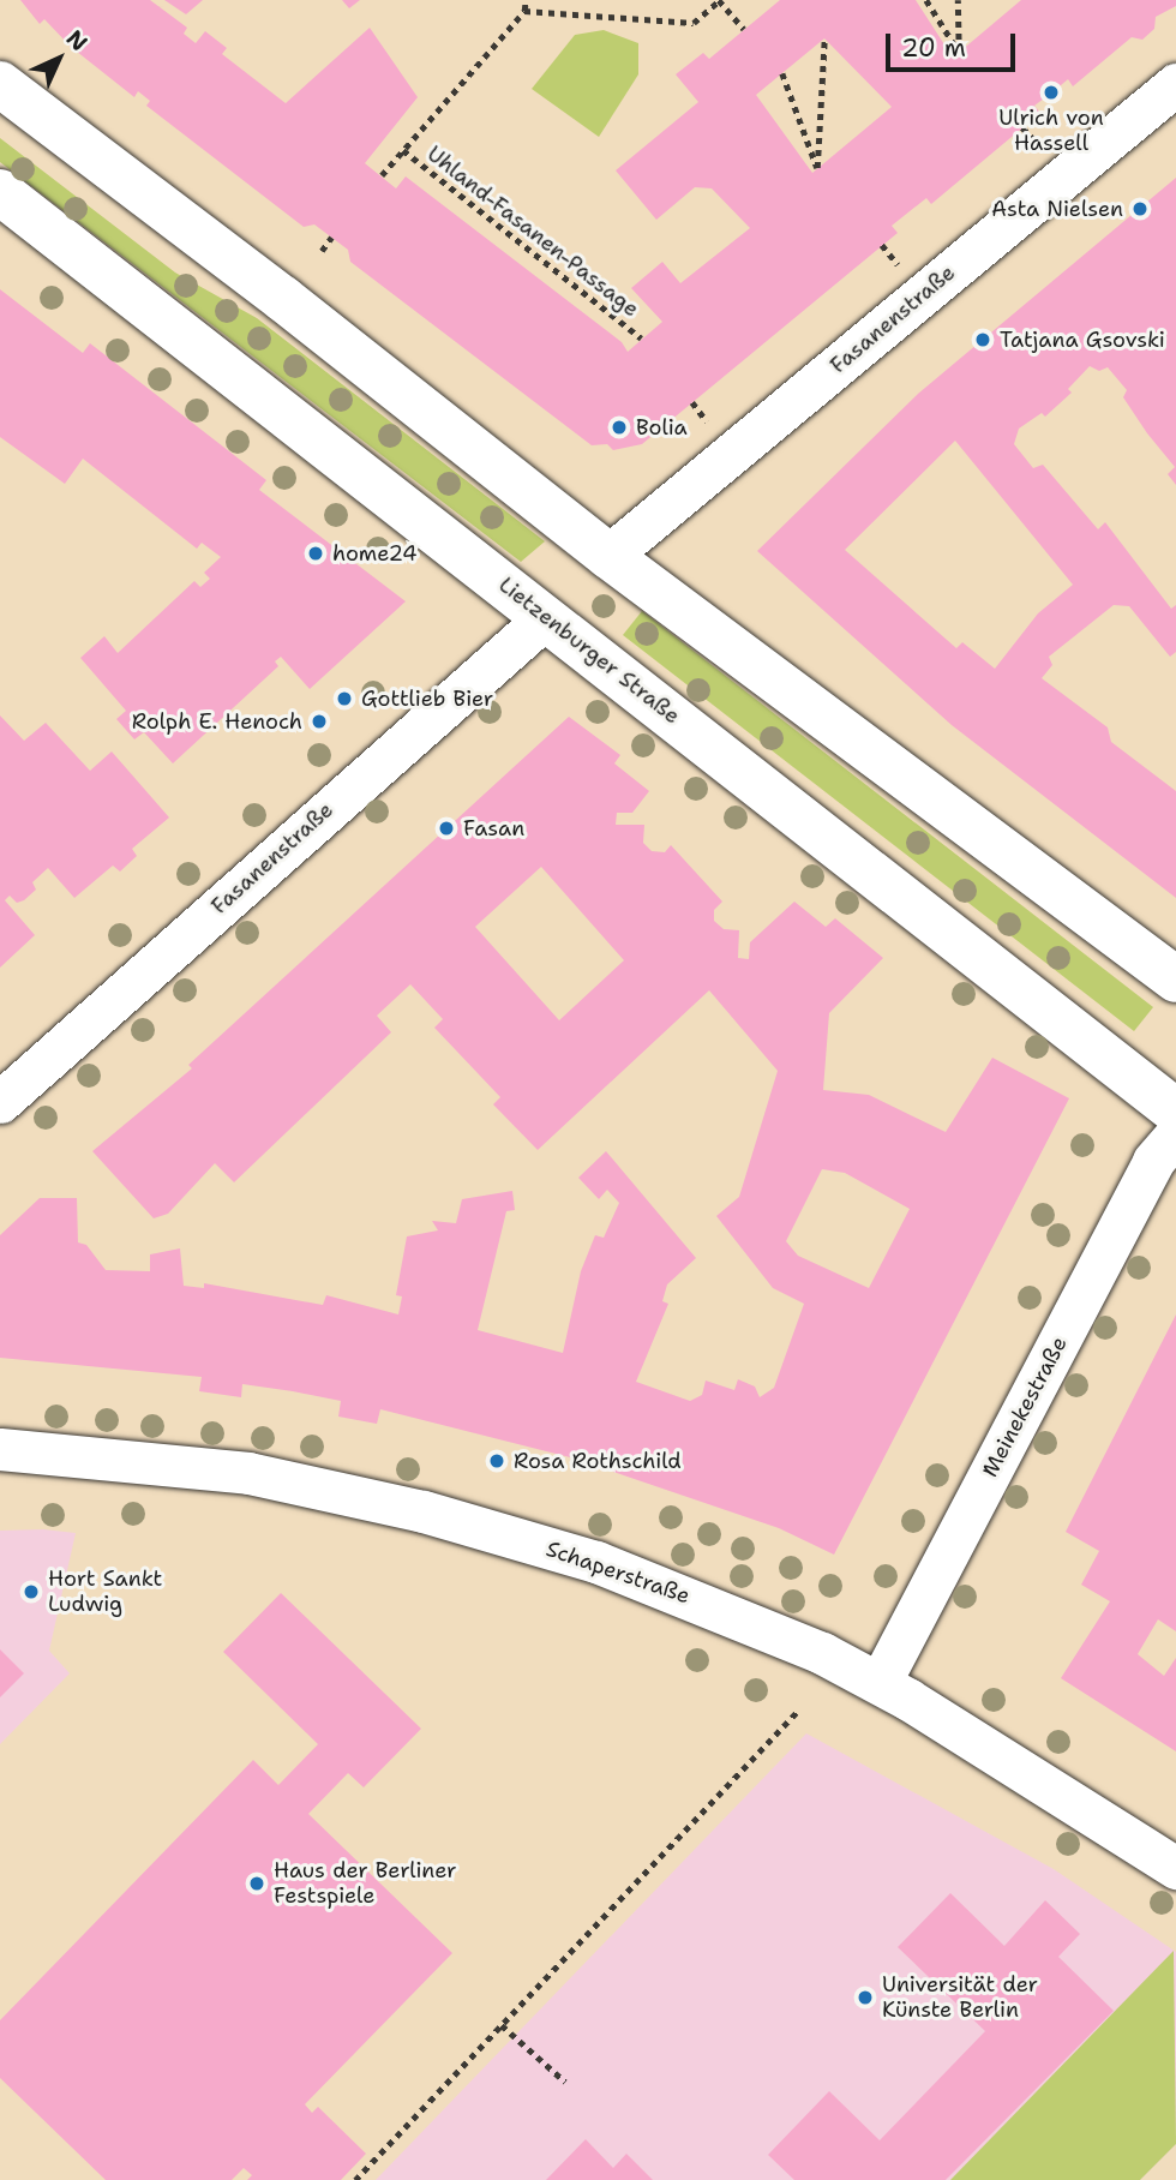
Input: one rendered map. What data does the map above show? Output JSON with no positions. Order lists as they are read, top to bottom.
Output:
{
  "streets": {
    "main road": ["Lietzenburger Straße"],
    "street": ["Fasanenstraße", "Meinekestraße", "Schaperstraße"],
    "path": ["Uhland-Fasanen-Passage"]
  },
  "crossings": [
    ["Fasanenstraße", "Lietzenburger Straße"],
    ["Meinekestraße", "Schaperstraße"]
  ],
  "places": [
    "Ulrich von Hassell",
    "Asta Nielsen",
    "Tatjana Gsovski",
    "Bolia",
    "home24",
    "Gottlieb Bier",
    "Rolph E. Henoch",
    "Fasan",
    "Rosa Rothschild",
    "Hort Sankt Ludwig",
    "Haus der Berliner Festspiele",
    "Universität der Künste Berlin"
  ],
  "scale_bar": "20 m",
  "north": "top right"
}
